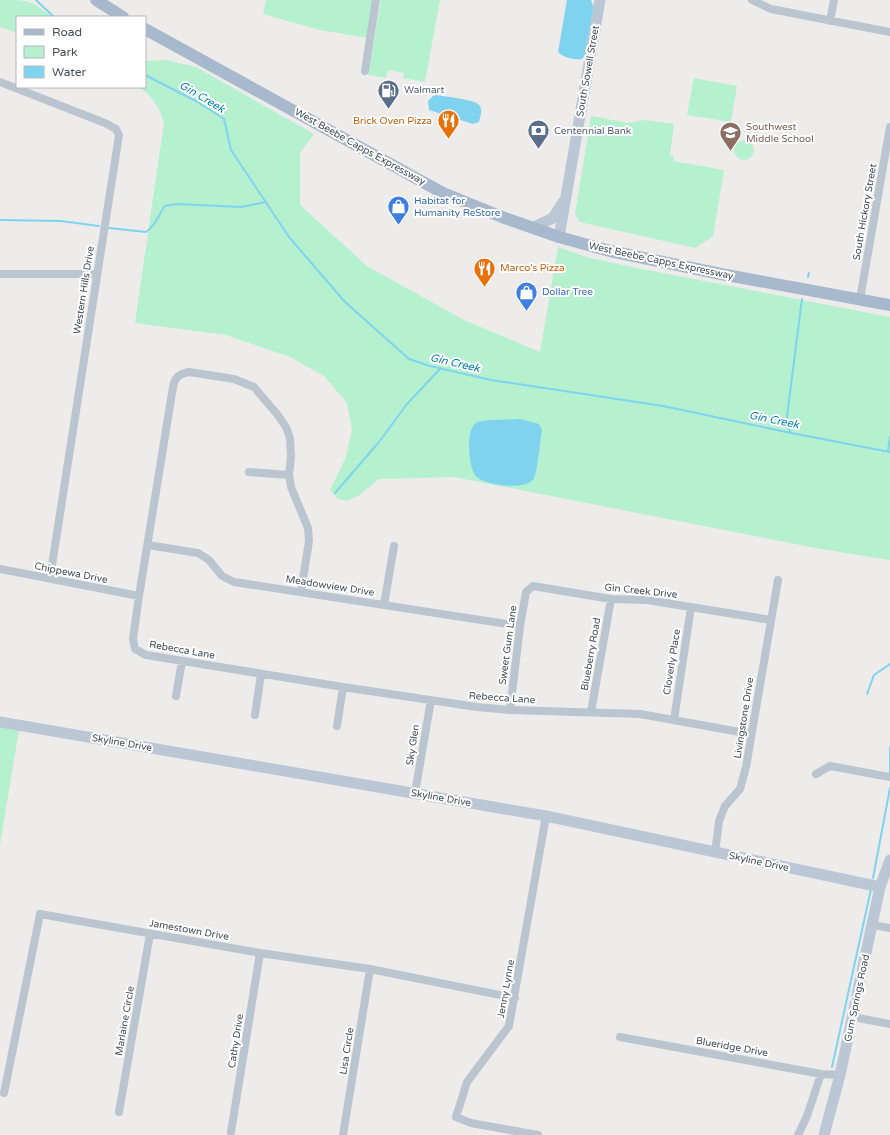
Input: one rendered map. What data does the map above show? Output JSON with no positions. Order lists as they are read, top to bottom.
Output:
{
  "streets": {
    "main road": ["West Beebe Capps Expressway"],
    "street": [
      "South Sowell Street",
      "South Hickory Street",
      "Western Hills Drive",
      "Chippewa Drive",
      "Meadowview Drive",
      "Gin Creek Drive",
      "Sweet Gum Lane",
      "Rebecca Lane",
      "Blueberry Road",
      "Cloverly Place",
      "Livingstone Drive",
      "Skyline Drive",
      "Sky Glen",
      "Jamestown Drive",
      "Jenny Lynne",
      "Gum Springs Road",
      "Marlaine Circle",
      "Cathy Drive",
      "Blueridge Drive",
      "Lisa Circle"
    ]
  },
  "crossings": [
    ["South Sowell Street", "West Beebe Capps Expressway"],
    ["West Beebe Capps Expressway", "South Hickory Street"],
    ["Western Hills Drive", "Chippewa Drive"],
    ["Chippewa Drive", "Rebecca Lane"],
    ["Meadowview Drive", "Sweet Gum Lane"],
    ["Meadowview Drive", "Rebecca Lane"],
    ["Gin Creek Drive", "Sweet Gum Lane"],
    ["Gin Creek Drive", "Blueberry Road"],
    ["Gin Creek Drive", "Cloverly Place"],
    ["Gin Creek Drive", "Livingstone Drive"],
    ["Sweet Gum Lane", "Rebecca Lane"],
    ["Rebecca Lane", "Blueberry Road"],
    ["Rebecca Lane", "Cloverly Place"],
    ["Rebecca Lane", "Livingstone Drive"],
    ["Rebecca Lane", "Sky Glen"],
    ["Livingstone Drive", "Skyline Drive"],
    ["Skyline Drive", "Sky Glen"],
    ["Skyline Drive", "Jenny Lynne"],
    ["Skyline Drive", "Gum Springs Road"],
    ["Jamestown Drive", "Jenny Lynne"],
    ["Jamestown Drive", "Marlaine Circle"],
    ["Jamestown Drive", "Cathy Drive"],
    ["Jamestown Drive", "Lisa Circle"],
    ["Gum Springs Road", "Blueridge Drive"]
  ],
  "water": ["Gin Creek"],
  "places": {
    "fuel station": ["Walmart"],
    "restaurant": ["Brick Oven Pizza", "Marco's Pizza"],
    "bank": ["Centennial Bank"],
    "school or university": ["Southwest Middle School"],
    "shop": ["Habitat for Humanity ReStore", "Dollar Tree"]
  },
  "legend": ["Road", "Park", "Water"]
}
